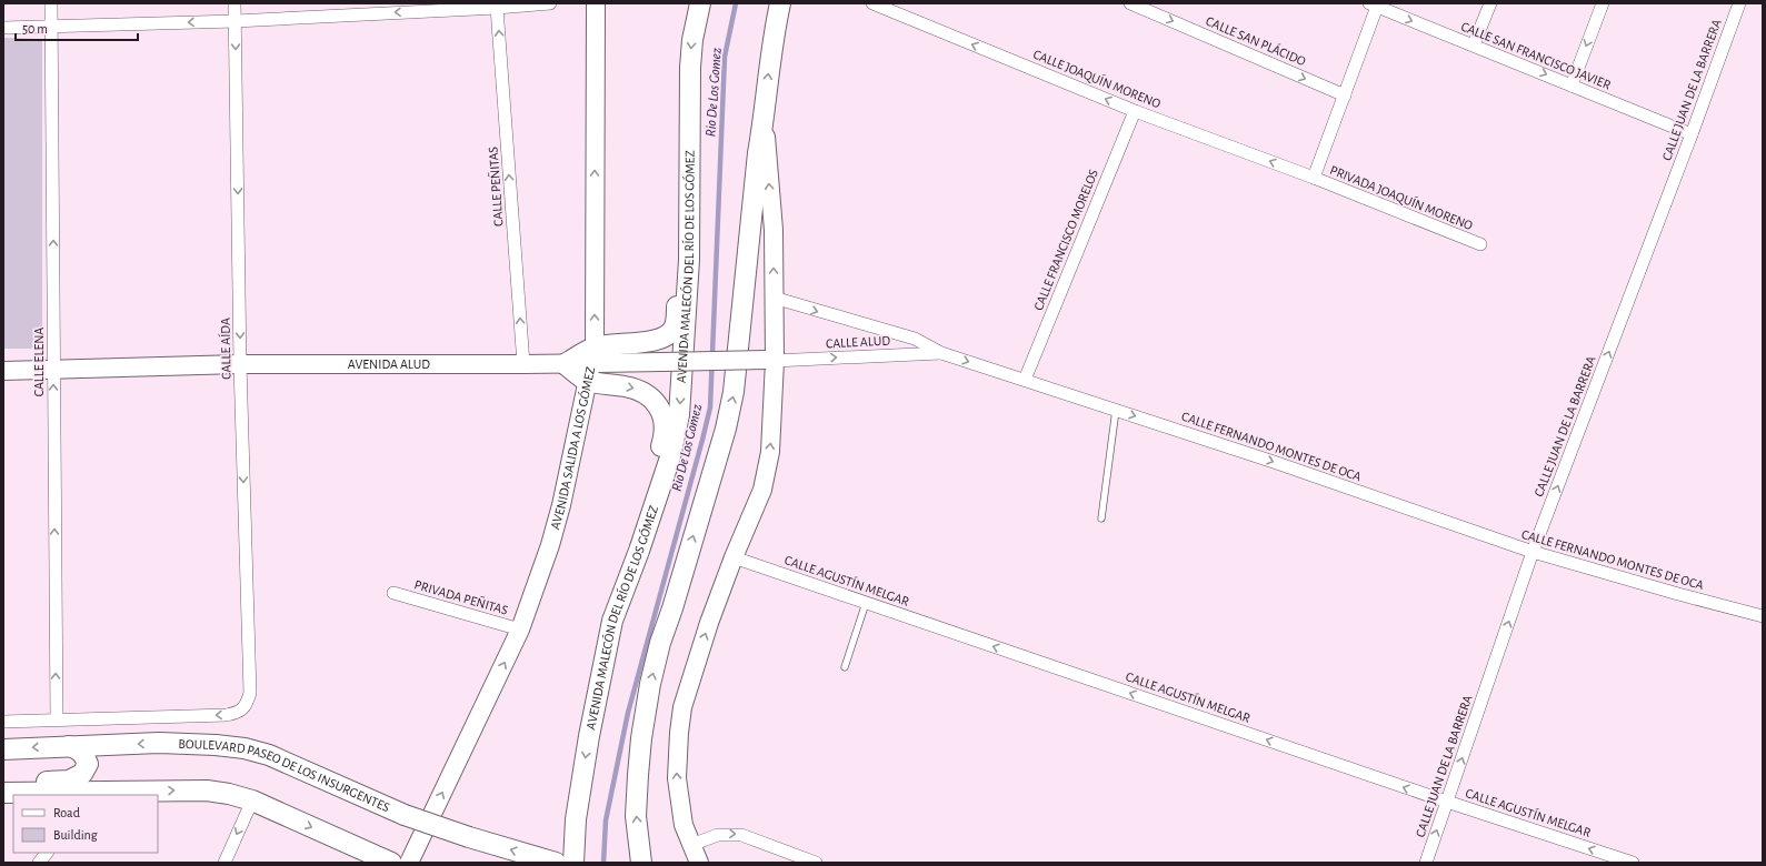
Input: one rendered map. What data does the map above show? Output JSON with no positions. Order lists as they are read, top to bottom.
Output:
{
  "streets": {
    "main road": ["AVENIDA MALECÓN DEL RÍO DE LOS GÓMEZ", "BOULEVARD PASEO DE LOS INSURGENTES"],
    "street": [
      "CALLE SAN PLÁCIDO",
      "CALLE SAN FRANCISCO JAVIER",
      "CALLE JOAQUÍN MORENO",
      "CALLE JUAN DE LA BARRERA",
      "CALLE PEÑITAS",
      "PRIVADA JOAQUÍN MORENO",
      "CALLE FRANCISCO MORELOS",
      "CALLE ALUD",
      "CALLE AÍDA",
      "CALLE ELENA",
      "AVENIDA ALUD",
      "CALLE FERNANDO MONTES DE OCA",
      "AVENIDA SALIDA A LOS GÓMEZ",
      "CALLE AGUSTÍN MELGAR",
      "PRIVADA PEÑITAS"
    ]
  },
  "crossings": [
    ["CALLE SAN FRANCISCO JAVIER", "CALLE JUAN DE LA BARRERA"],
    ["CALLE JOAQUÍN MORENO", "PRIVADA JOAQUÍN MORENO"],
    ["CALLE JOAQUÍN MORENO", "CALLE FRANCISCO MORELOS"],
    ["CALLE JUAN DE LA BARRERA", "CALLE FERNANDO MONTES DE OCA"],
    ["CALLE JUAN DE LA BARRERA", "CALLE AGUSTÍN MELGAR"],
    ["CALLE PEÑITAS", "AVENIDA ALUD"],
    ["CALLE FRANCISCO MORELOS", "CALLE FERNANDO MONTES DE OCA"],
    ["CALLE ALUD", "CALLE FERNANDO MONTES DE OCA"],
    ["CALLE AÍDA", "CALLE ELENA"],
    ["CALLE AÍDA", "AVENIDA ALUD"],
    ["CALLE ELENA", "AVENIDA ALUD"],
    ["AVENIDA SALIDA A LOS GÓMEZ", "PRIVADA PEÑITAS"]
  ],
  "one_way": [
    "CALLE SAN PLÁCIDO",
    "CALLE SAN FRANCISCO JAVIER",
    "CALLE JOAQUÍN MORENO",
    "CALLE JUAN DE LA BARRERA",
    "CALLE PEÑITAS",
    "CALLE ALUD",
    "CALLE AÍDA",
    "CALLE ELENA",
    "CALLE FERNANDO MONTES DE OCA",
    "AVENIDA SALIDA A LOS GÓMEZ",
    "CALLE AGUSTÍN MELGAR"
  ],
  "water": ["Rio De Los Gomez"],
  "legend": ["Road", "Building"],
  "scale_bar": "50 m"
}
